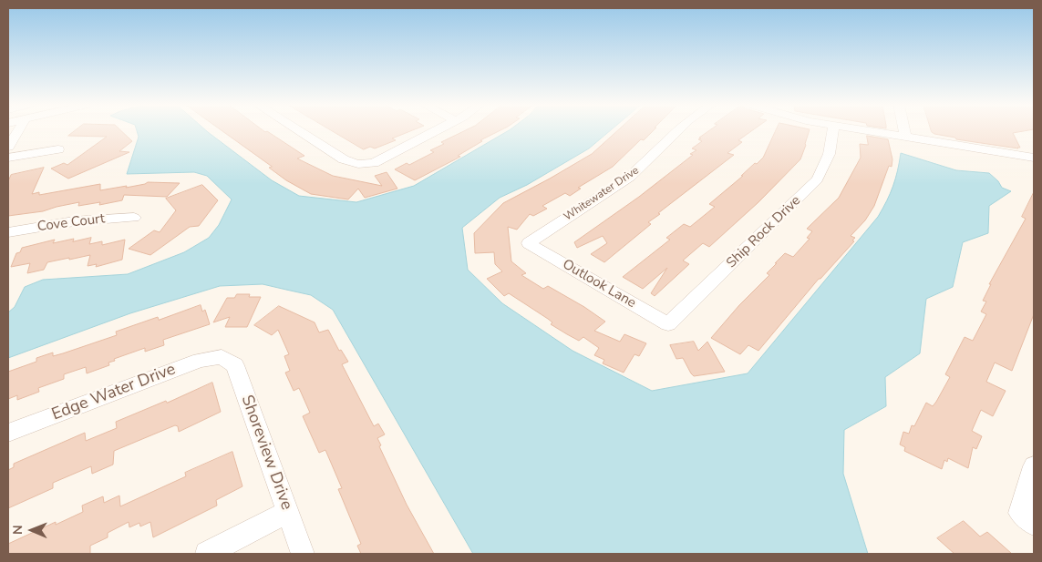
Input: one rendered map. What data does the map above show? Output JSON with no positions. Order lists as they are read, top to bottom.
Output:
{
  "streets": {
    "street": [
      "Whitewater Drive",
      "Cove Court",
      "Ship Rock Drive",
      "Outlook Lane",
      "Edge Water Drive",
      "Shoreview Drive"
    ]
  },
  "crossings": [
    ["Whitewater Drive", "Outlook Lane"],
    ["Ship Rock Drive", "Outlook Lane"],
    ["Edge Water Drive", "Shoreview Drive"]
  ],
  "north": "left"
}
